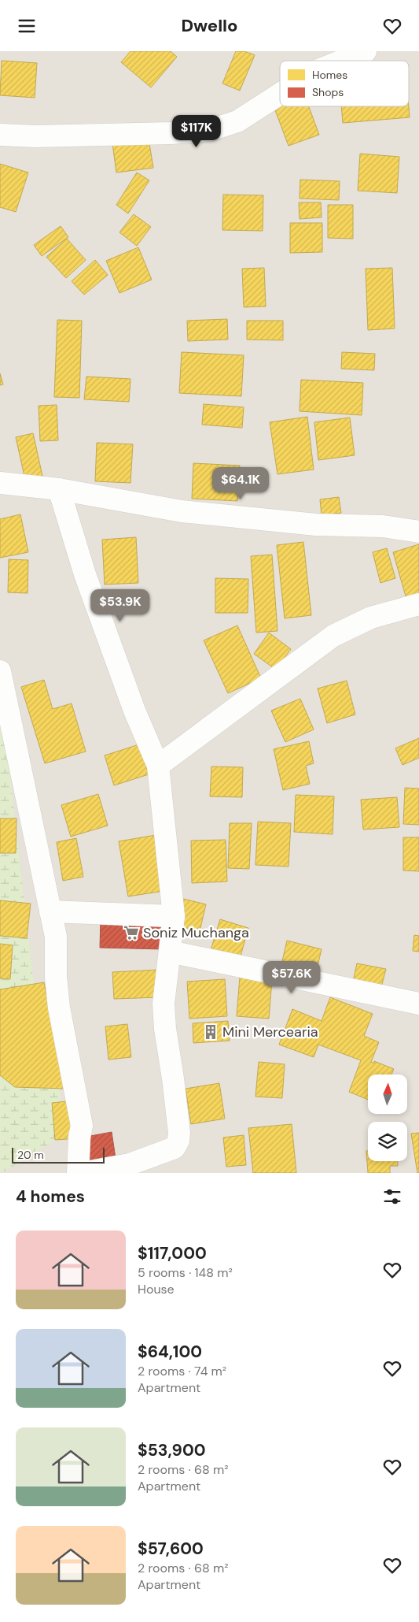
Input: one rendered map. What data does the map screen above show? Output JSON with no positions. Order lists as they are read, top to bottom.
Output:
{
  "places": {
    "supermarket": ["Soniz Muchanga"],
    "building": ["Mini Mercearia"]
  },
  "legend": ["Homes", "Shops"],
  "scale_bar": "20 m",
  "north": "top",
  "page": {
    "header": "Dwello",
    "price": [
      "$117K",
      "$64.1K",
      "$53.9K",
      "$57.6K"
    ],
    "scale": "20 m",
    "heading": "4 homes",
    "list": [
      {
        "name": "$117,000",
        "note": "5 rooms · 148 m² · House"
      },
      {
        "name": "$64,100",
        "note": "2 rooms · 74 m² · Apartment"
      },
      {
        "name": "$53,900",
        "note": "2 rooms · 68 m² · Apartment"
      },
      {
        "name": "$57,600",
        "note": "2 rooms · 68 m² · Apartment"
      }
    ]
  }
}
